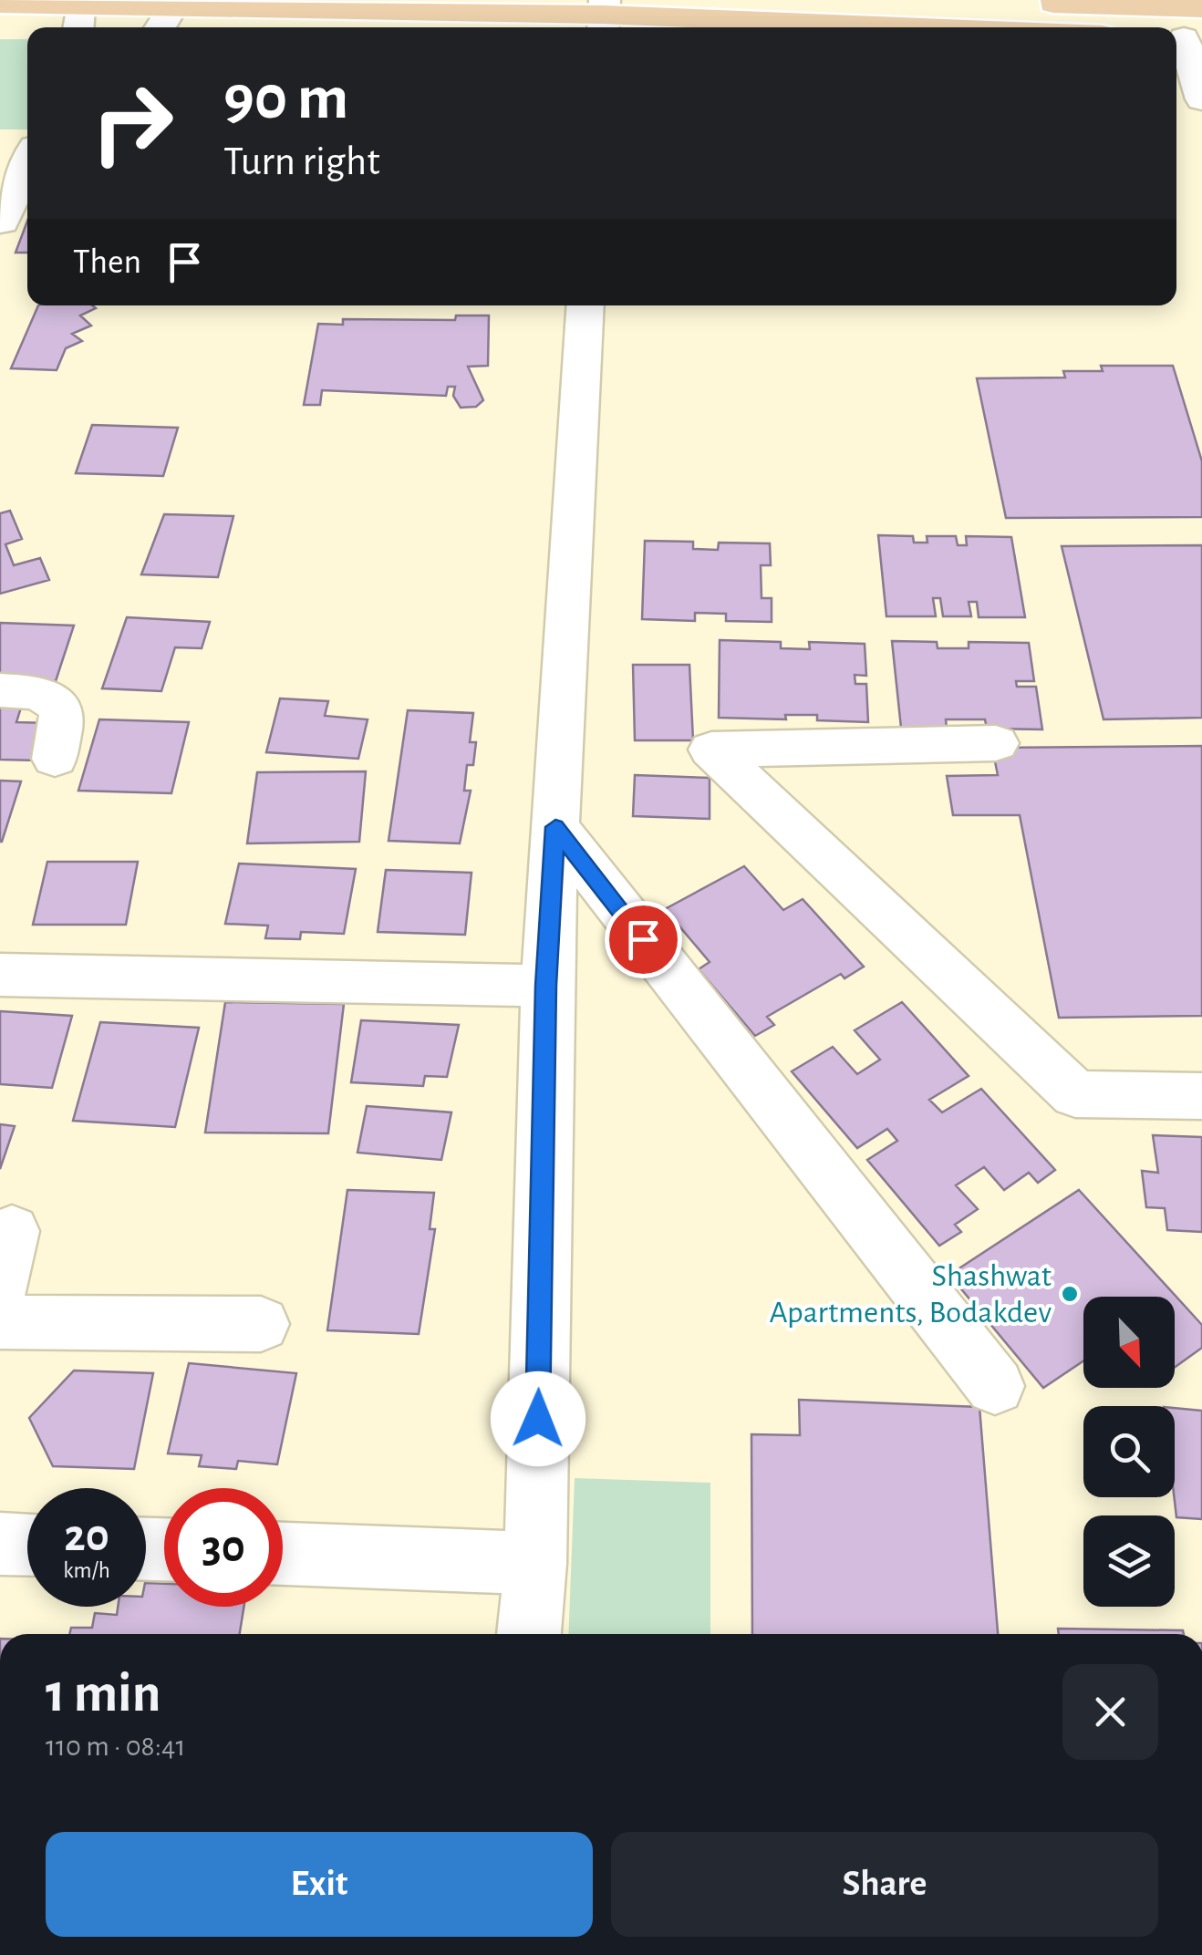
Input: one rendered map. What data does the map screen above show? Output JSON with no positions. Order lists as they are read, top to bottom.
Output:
{
  "places": ["Shashwat Apartments, Bodakdev"],
  "north": "bottom right",
  "page": {
    "turn": ["90 m", "Turn right"],
    "then": "Then",
    "speed": "20 km/h",
    "limit": "30",
    "heading": ["1 min", "110 m · 08:41"],
    "buttons": ["Exit", "Share"]
  }
}
